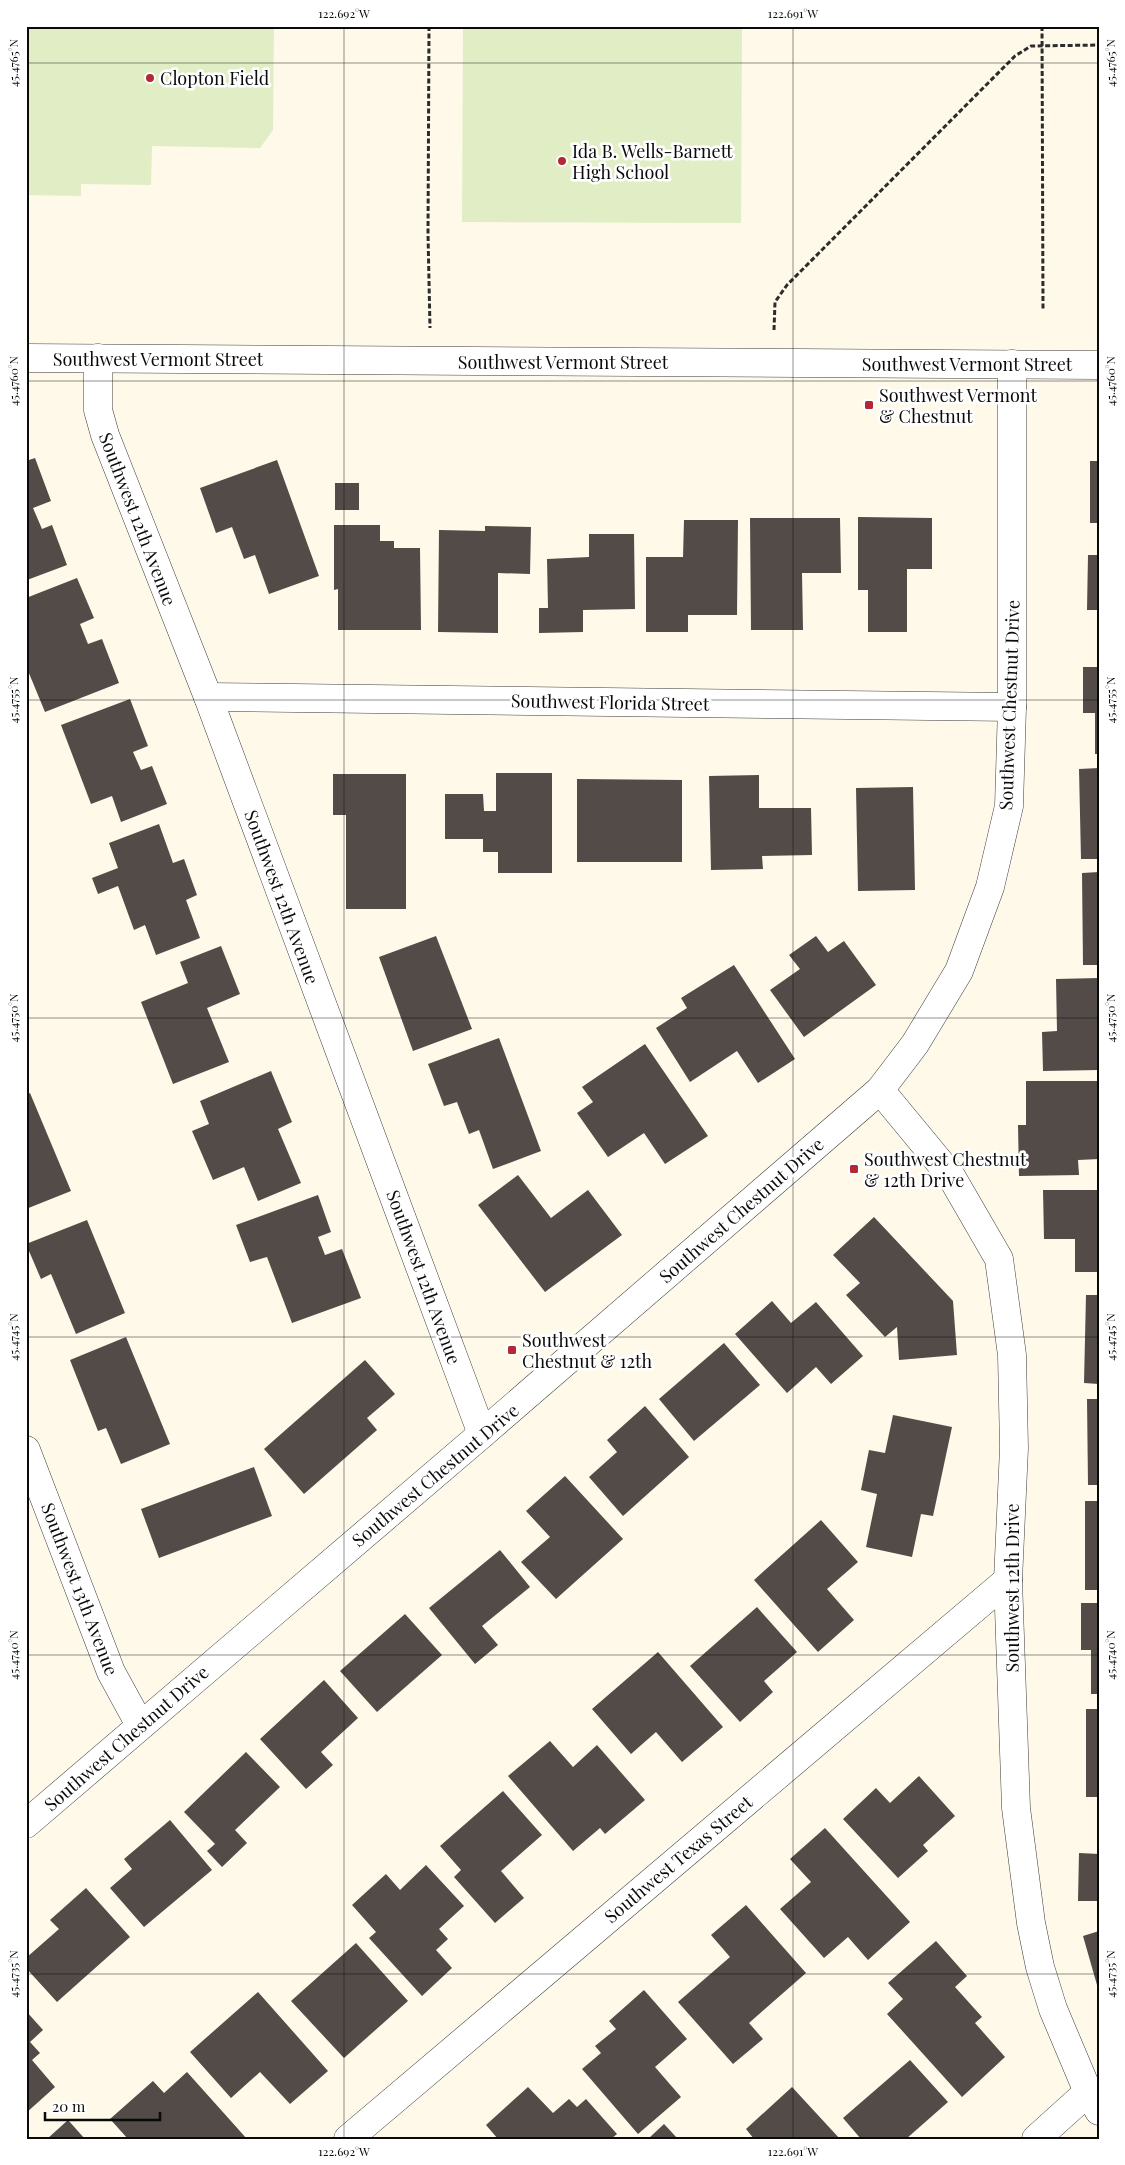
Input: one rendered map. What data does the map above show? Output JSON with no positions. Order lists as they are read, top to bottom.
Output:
{
  "streets": {
    "street": [
      "Southwest Vermont Street",
      "Southwest 12th Avenue",
      "Southwest Florida Street",
      "Southwest Chestnut Drive",
      "Southwest 12th Drive",
      "Southwest 13th Avenue",
      "Southwest Texas Street"
    ]
  },
  "crossings": [
    ["Southwest Vermont Street", "Southwest 12th Avenue"],
    ["Southwest Vermont Street", "Southwest Chestnut Drive"],
    ["Southwest 12th Avenue", "Southwest Florida Street"],
    ["Southwest 12th Avenue", "Southwest Chestnut Drive"],
    ["Southwest Florida Street", "Southwest Chestnut Drive"],
    ["Southwest Chestnut Drive", "Southwest 12th Drive"],
    ["Southwest Chestnut Drive", "Southwest 13th Avenue"],
    ["Southwest 12th Drive", "Southwest Texas Street"]
  ],
  "places": {
    "other": ["Clopton Field", "Ida B. Wells-Barnett High School"],
    "transit": ["Southwest Vermont & Chestnut", "Southwest Chestnut & 12th Drive", "Southwest Chestnut & 12th"]
  },
  "scale_bar": "20 m",
  "coordinates": [
    "122.692°W",
    "122.691°W",
    "45.4765°N",
    "45.4760°N",
    "45.4755°N",
    "45.4750°N",
    "45.4745°N",
    "45.4740°N",
    "45.4735°N"
  ]
}
